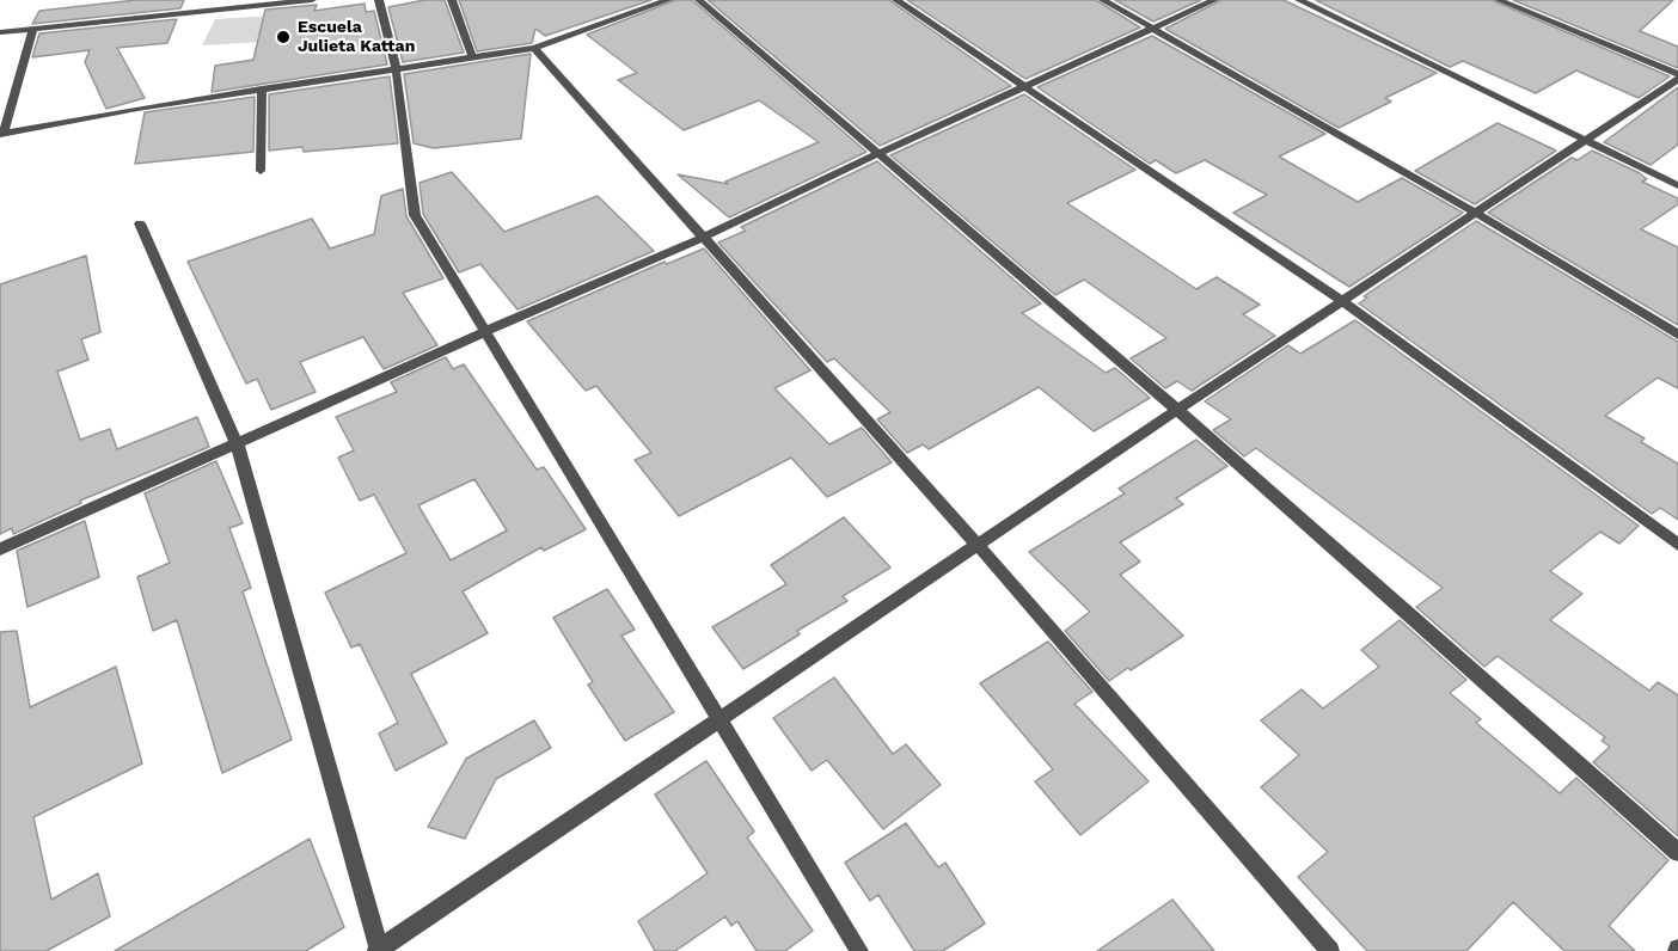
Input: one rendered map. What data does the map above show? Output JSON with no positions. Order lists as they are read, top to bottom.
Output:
{
  "places": ["Escuela Julieta Kattan"]
}
